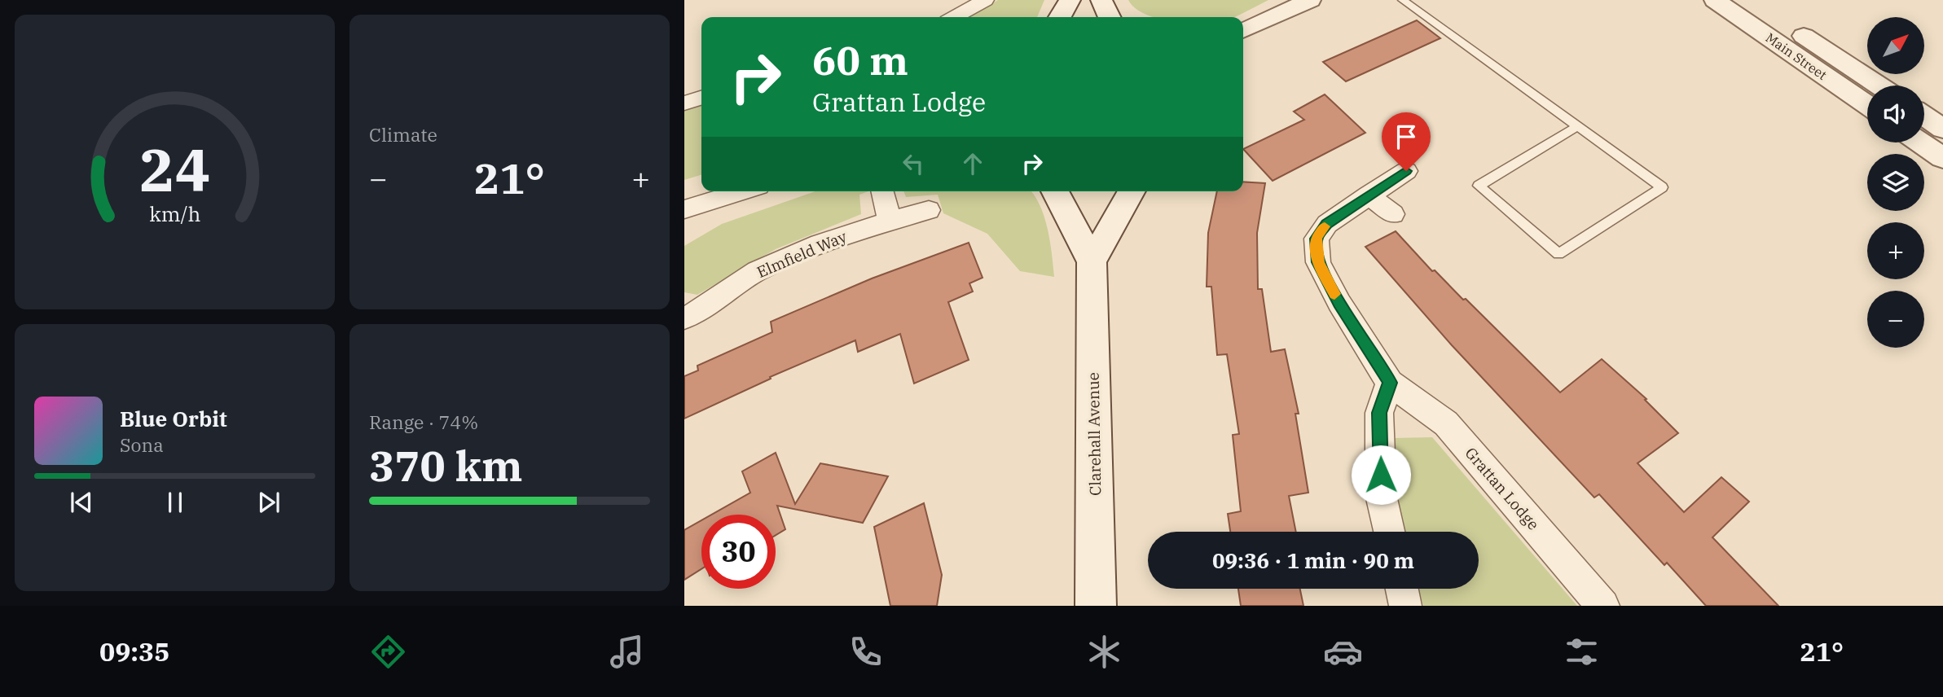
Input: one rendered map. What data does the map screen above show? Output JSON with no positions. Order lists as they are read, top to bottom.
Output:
{
  "streets": {
    "main road": ["Main Street", "Clarehall Avenue"],
    "street": ["Elmfield Way", "Grattan Lodge"]
  },
  "north": "top right",
  "page": {
    "tile": [
      "Climate",
      ["Range · 74%", "370 km"]
    ],
    "map_buttons": ["+", "−"],
    "turn": ["60 m", "Grattan Lodge"],
    "heat": ["−", "21°", "+"],
    "song": ["Blue Orbit", "Sona"],
    "limit": "30",
    "trip": "09:36 · 1 min · 90 m",
    "tabs": ["09:35", "21°"],
    "gauge": ["24", "km/h"]
  }
}
